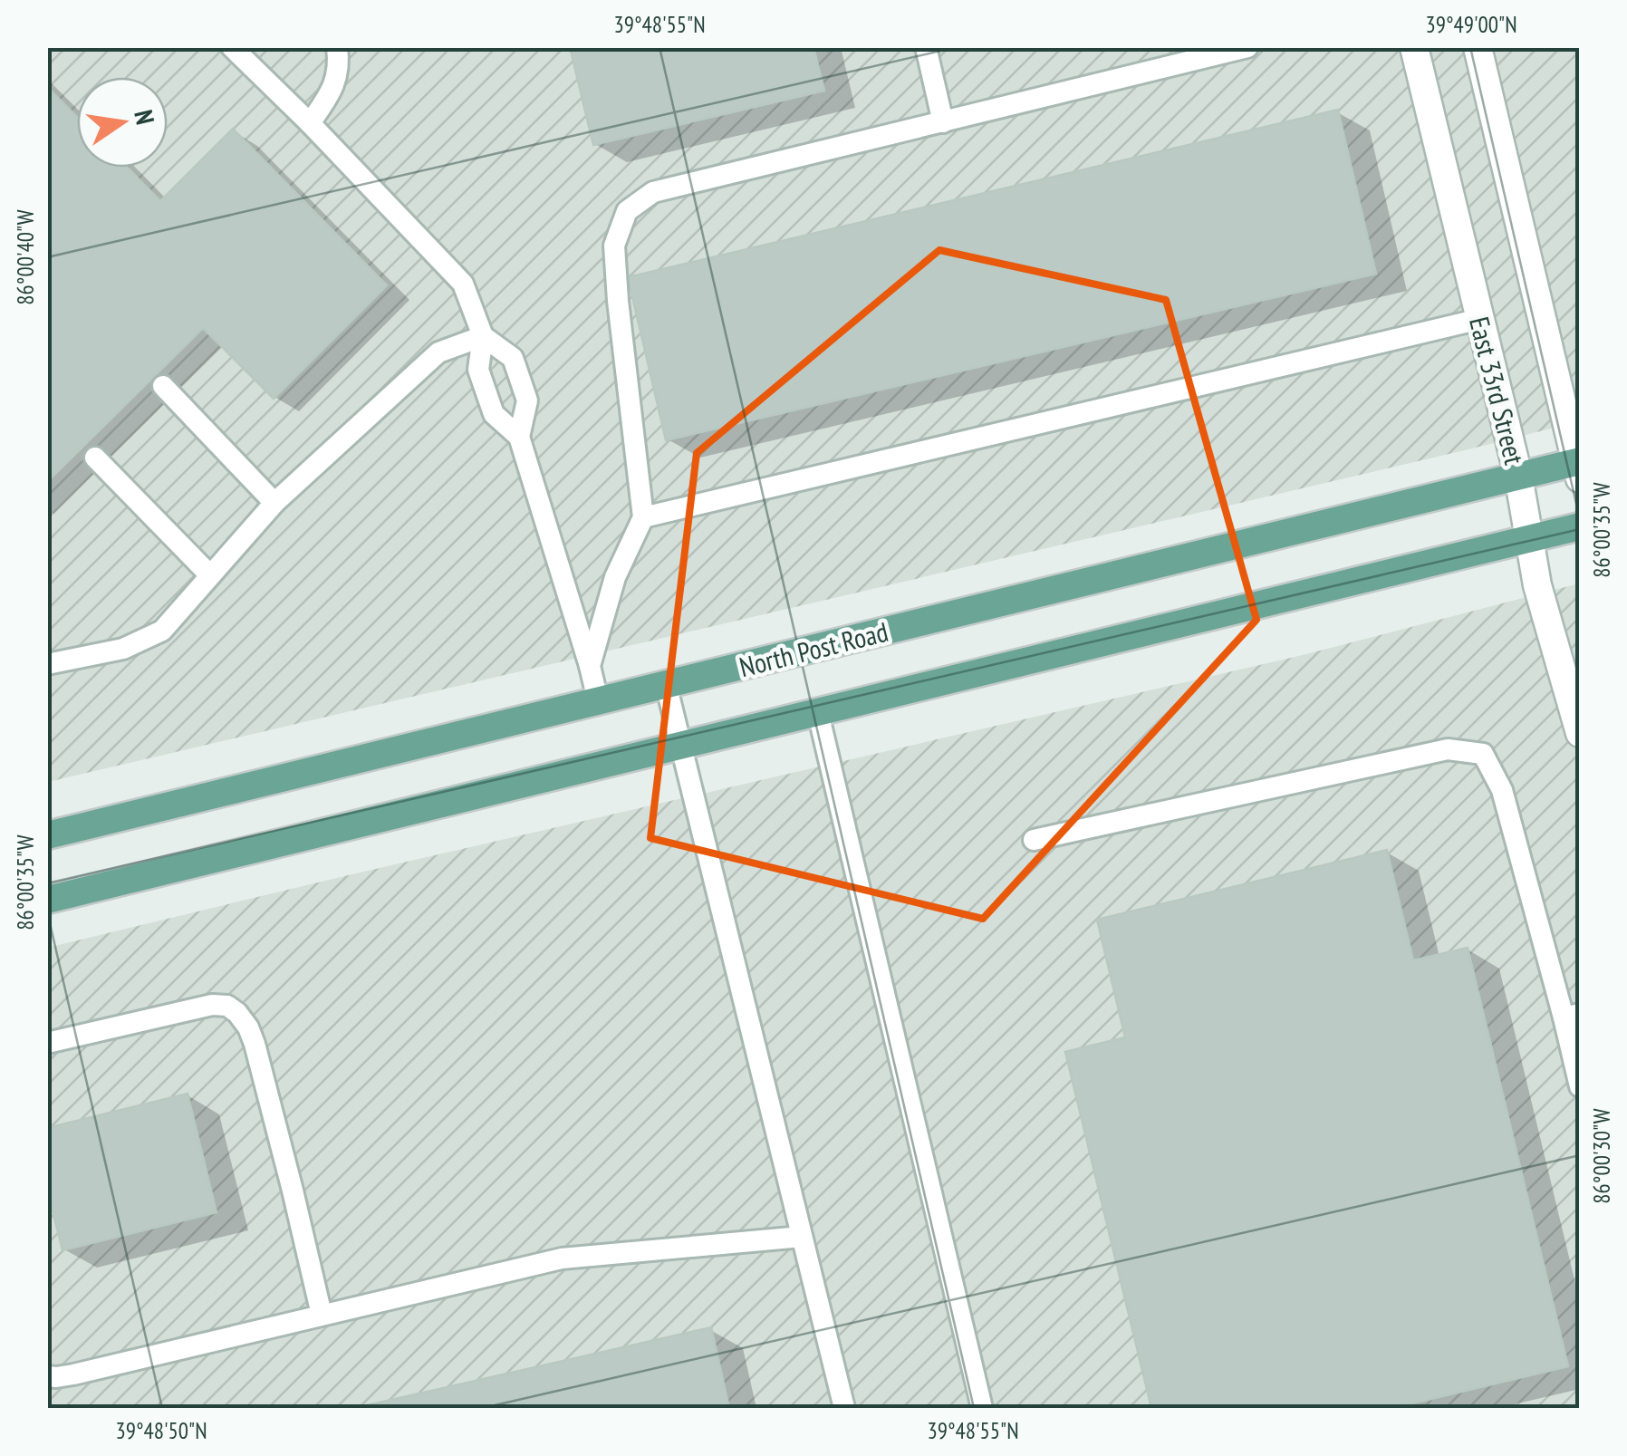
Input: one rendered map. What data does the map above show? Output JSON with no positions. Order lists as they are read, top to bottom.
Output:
{
  "streets": {
    "main road": ["North Post Road"],
    "street": ["East 33rd Street"]
  },
  "crossings": [
    ["East 33rd Street", "North Post Road"]
  ],
  "north": "right",
  "coordinates": [
    "39°48'55\"N",
    "39°49'00\"N",
    "86°00'40\"W",
    "86°00'35\"W",
    "86°00'30\"W",
    "39°48'50\"N"
  ]
}
